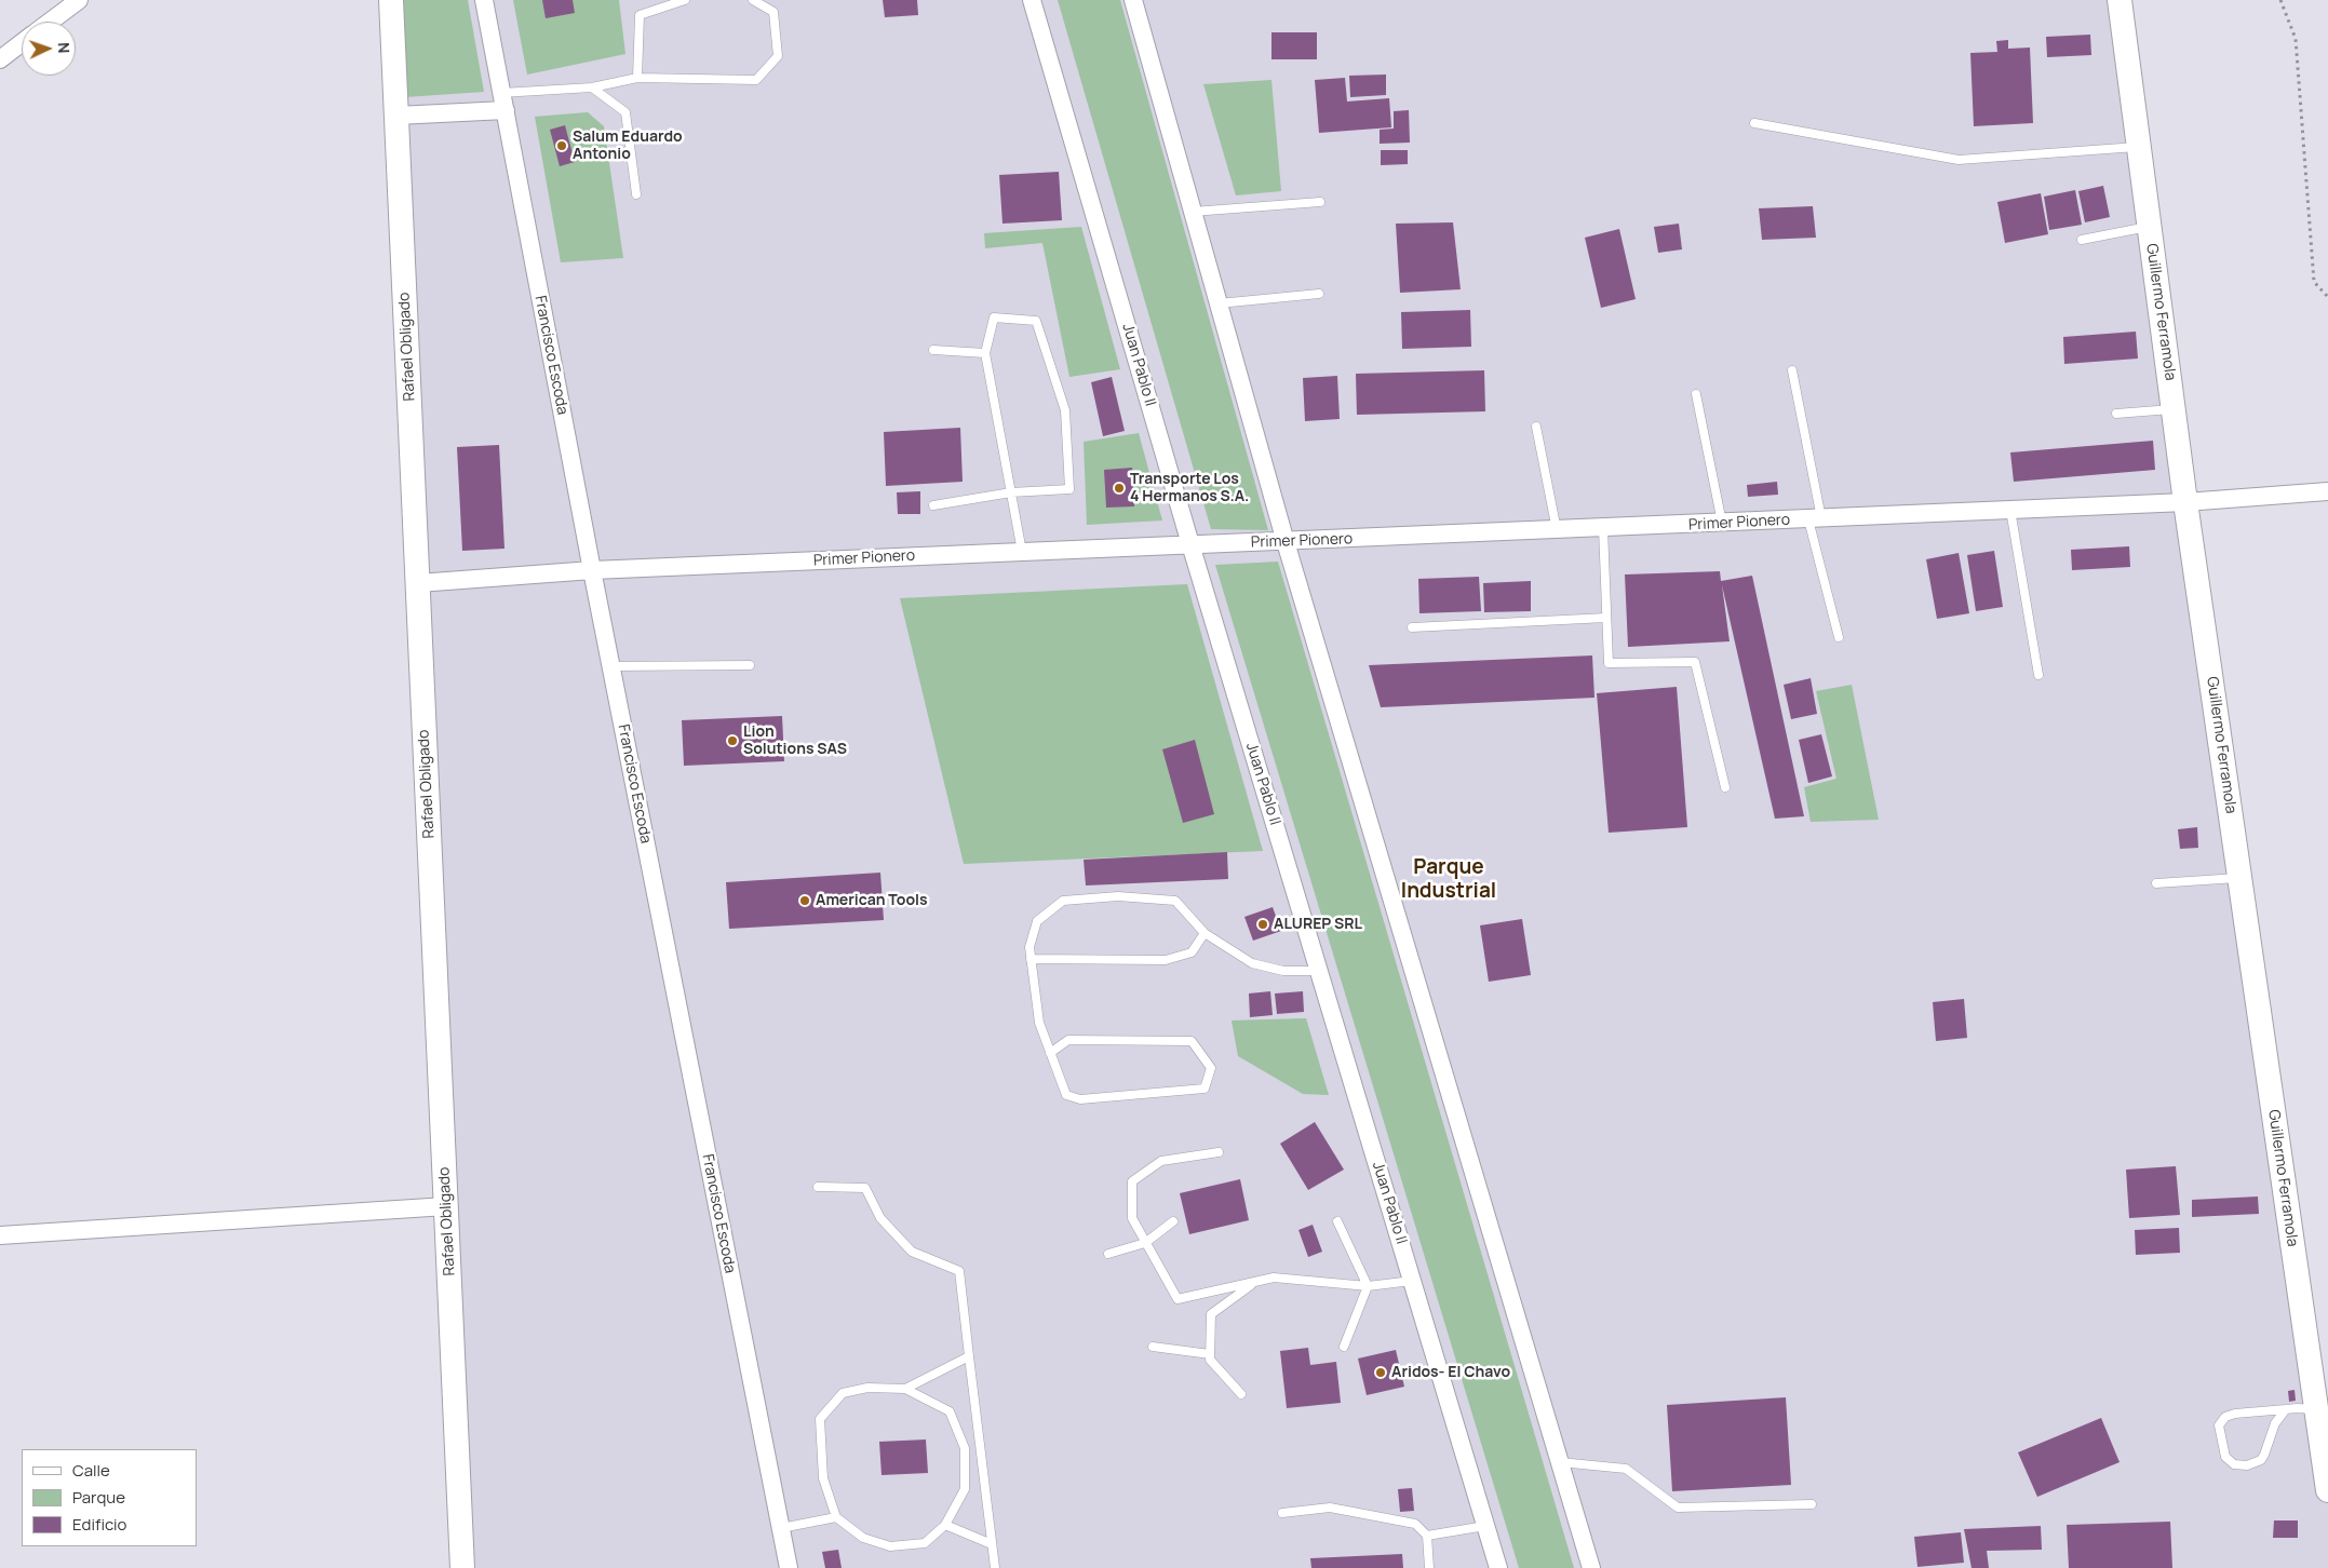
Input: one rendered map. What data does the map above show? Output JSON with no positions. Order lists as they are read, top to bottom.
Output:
{
  "streets": {
    "street": [
      "Guillermo Ferramola",
      "Rafael Obligado",
      "Francisco Escoda",
      "Juan Pablo II",
      "Primer Pionero"
    ]
  },
  "crossings": [
    ["Guillermo Ferramola", "Primer Pionero"],
    ["Rafael Obligado", "Primer Pionero"],
    ["Francisco Escoda", "Primer Pionero"],
    ["Juan Pablo II", "Primer Pionero"]
  ],
  "districts": ["Parque Industrial"],
  "places": [
    "Salum Eduardo Antonio",
    "Transporte Los 4 Hermanos S.A.",
    "Lion Solutions SAS",
    "American Tools",
    "ALUREP SRL",
    "Aridos- El Chavo"
  ],
  "legend": ["Calle", "Parque", "Edificio"],
  "north": "right"
}
